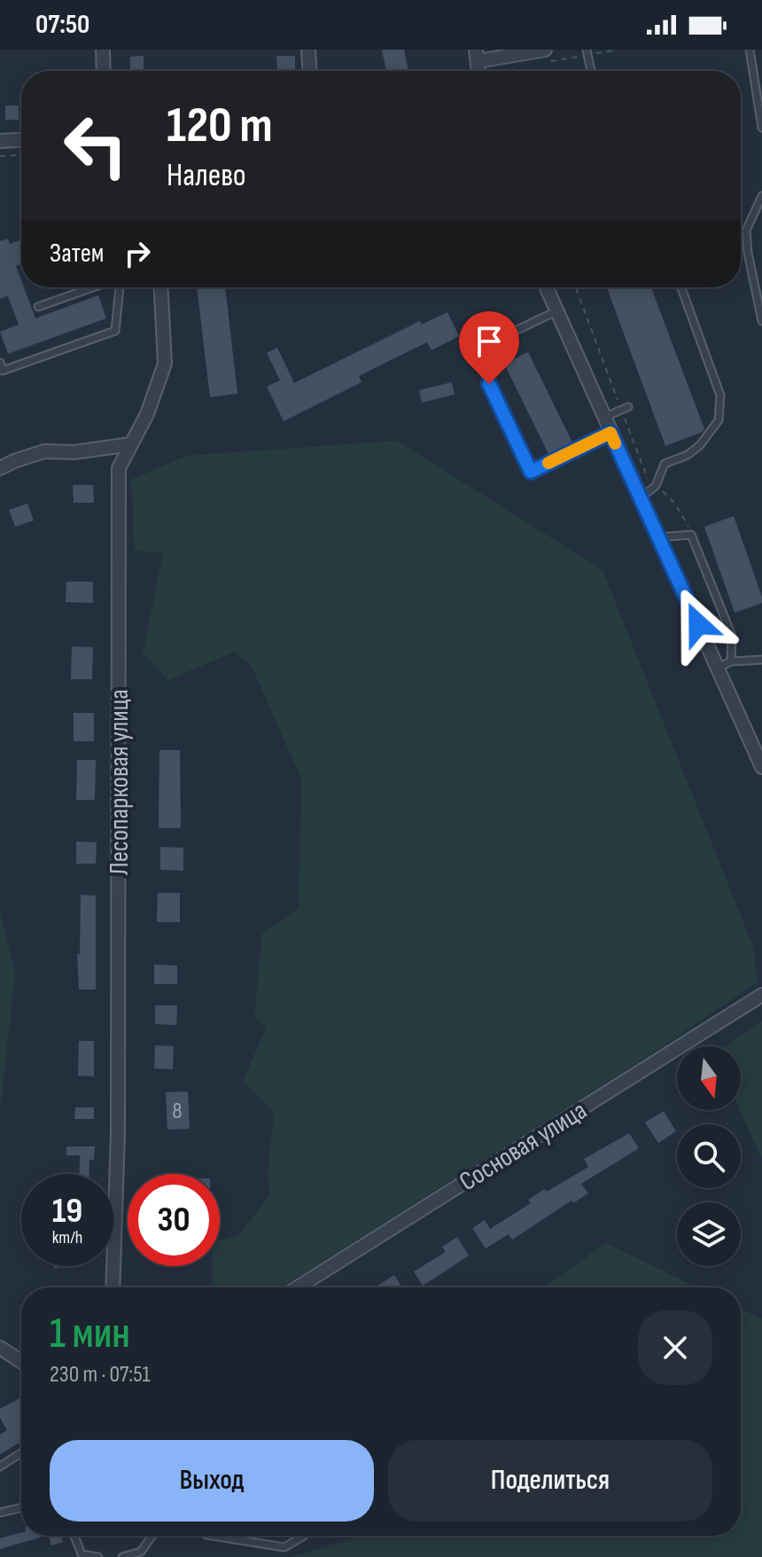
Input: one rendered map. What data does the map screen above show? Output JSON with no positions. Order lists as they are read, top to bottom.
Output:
{
  "streets": {
    "street": ["Лесопарковая улица", "Сосновая улица"]
  },
  "house_numbers": ["8"],
  "north": "bottom",
  "page": {
    "status": "07:50",
    "turn": ["120 m", "Налево"],
    "then": "Затем",
    "speed": "19 km/h",
    "limit": "30",
    "heading": ["1 мин", "230 m · 07:51"],
    "buttons": ["Выход", "Поделиться"]
  }
}
